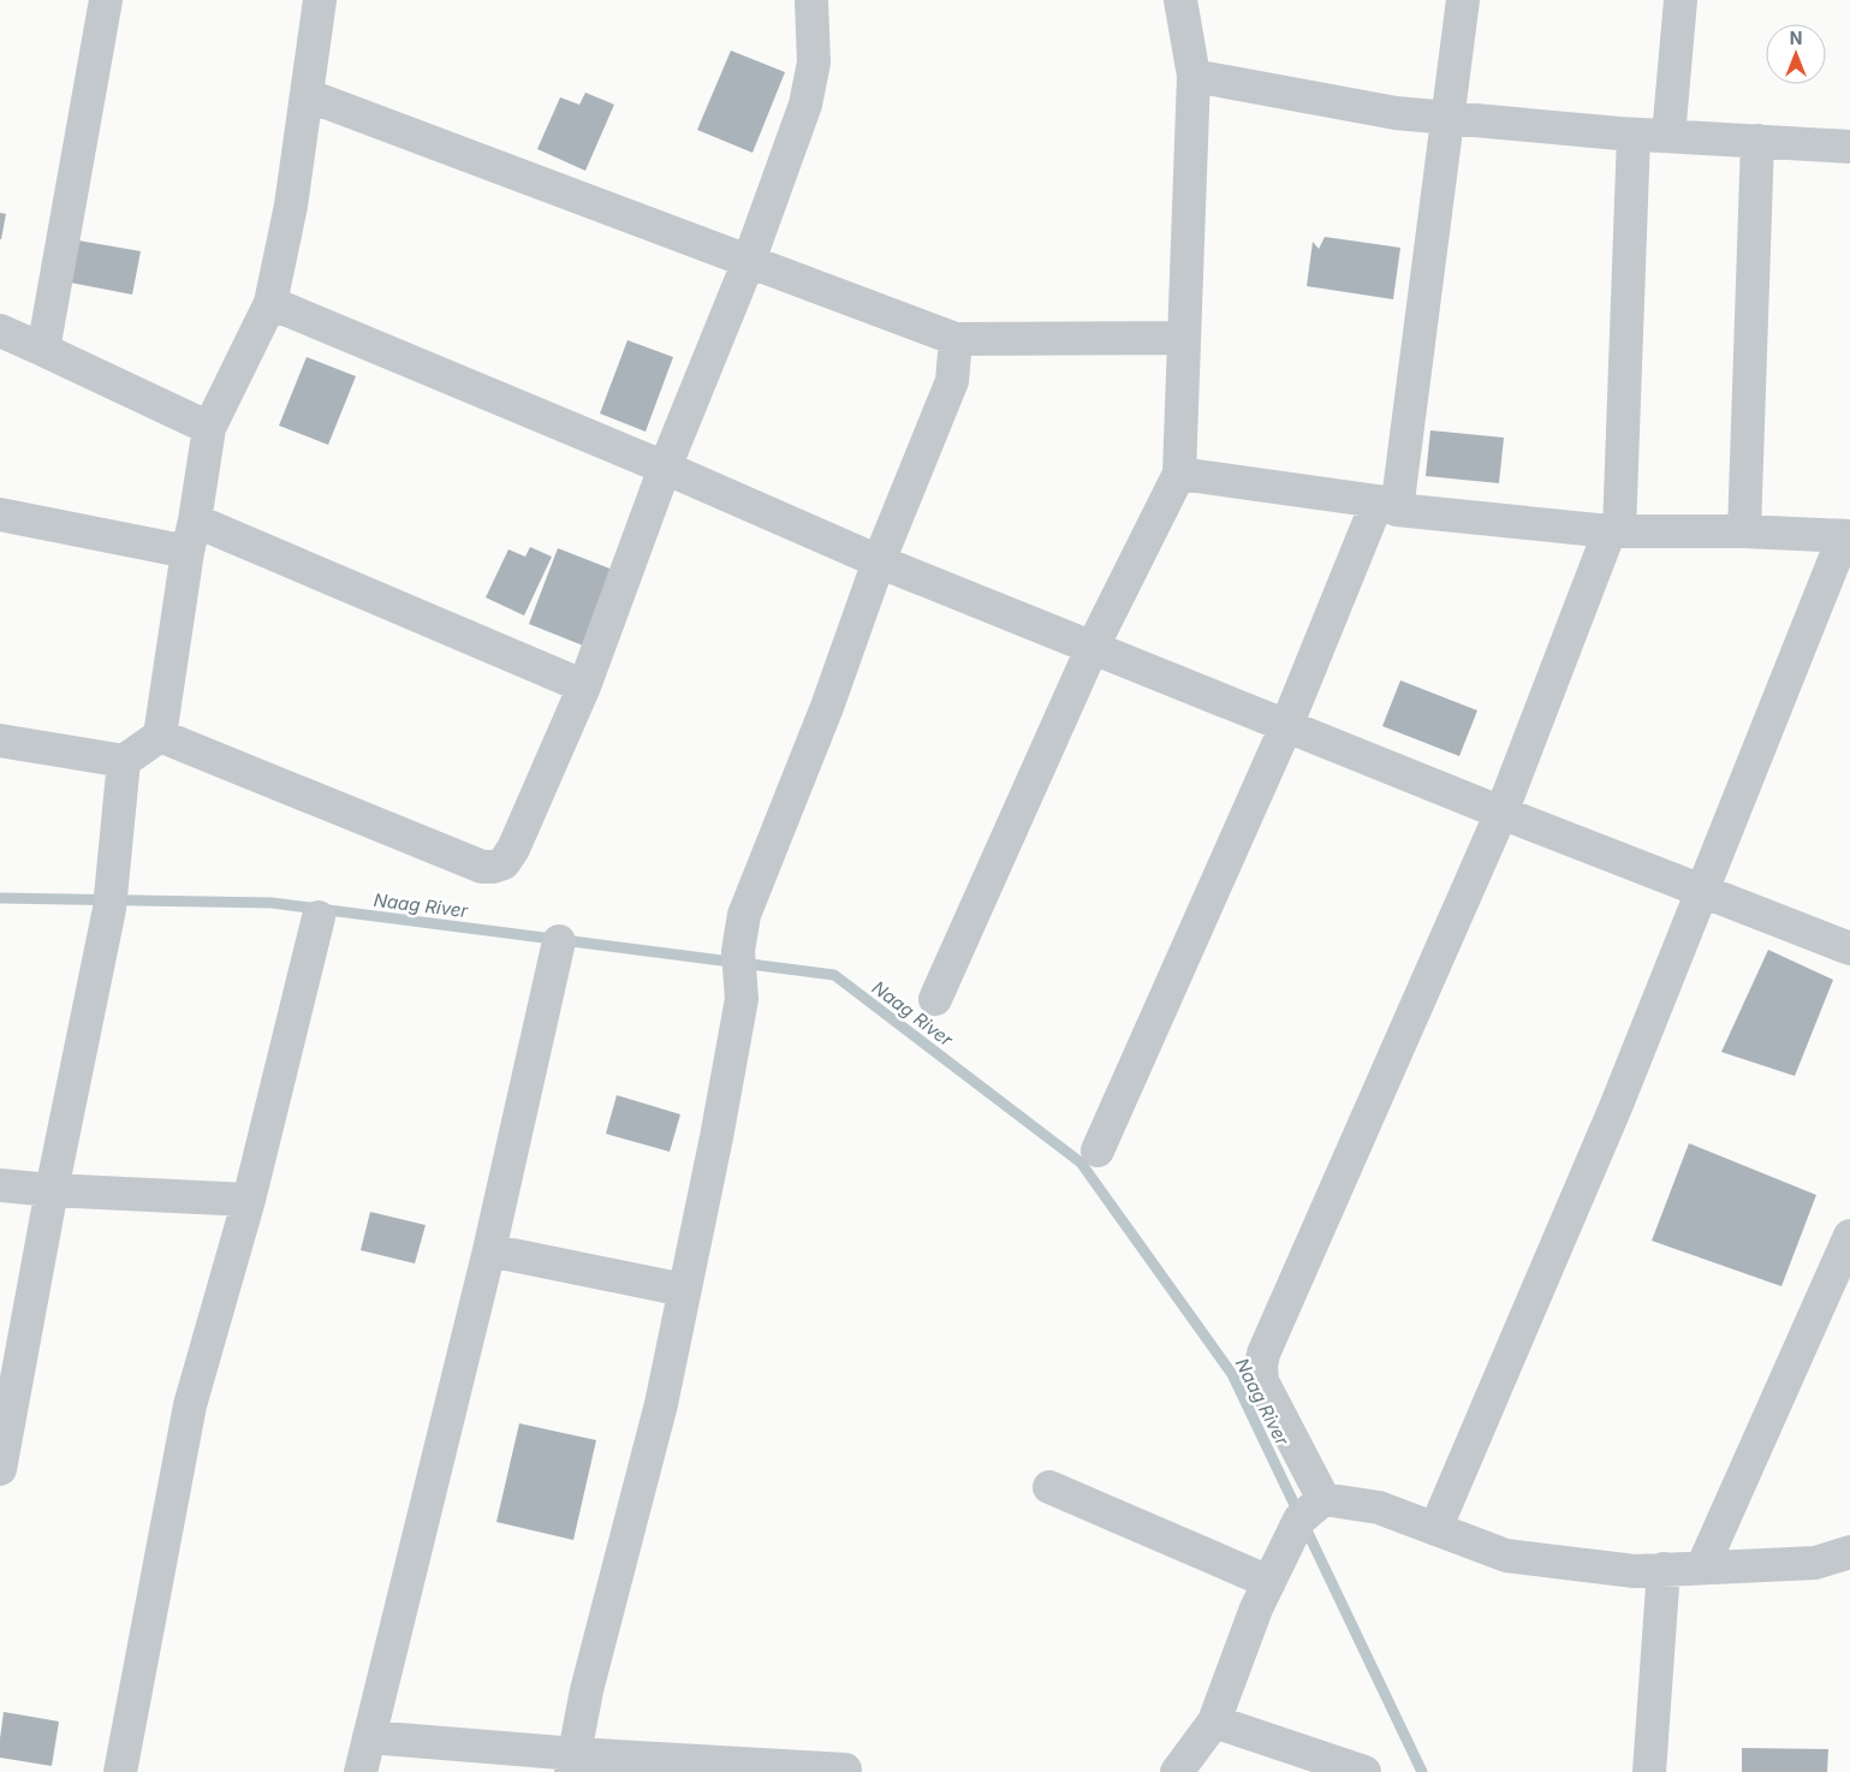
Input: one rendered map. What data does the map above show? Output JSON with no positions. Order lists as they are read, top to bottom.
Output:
{
  "water": ["Naag River"],
  "north": "top"
}
